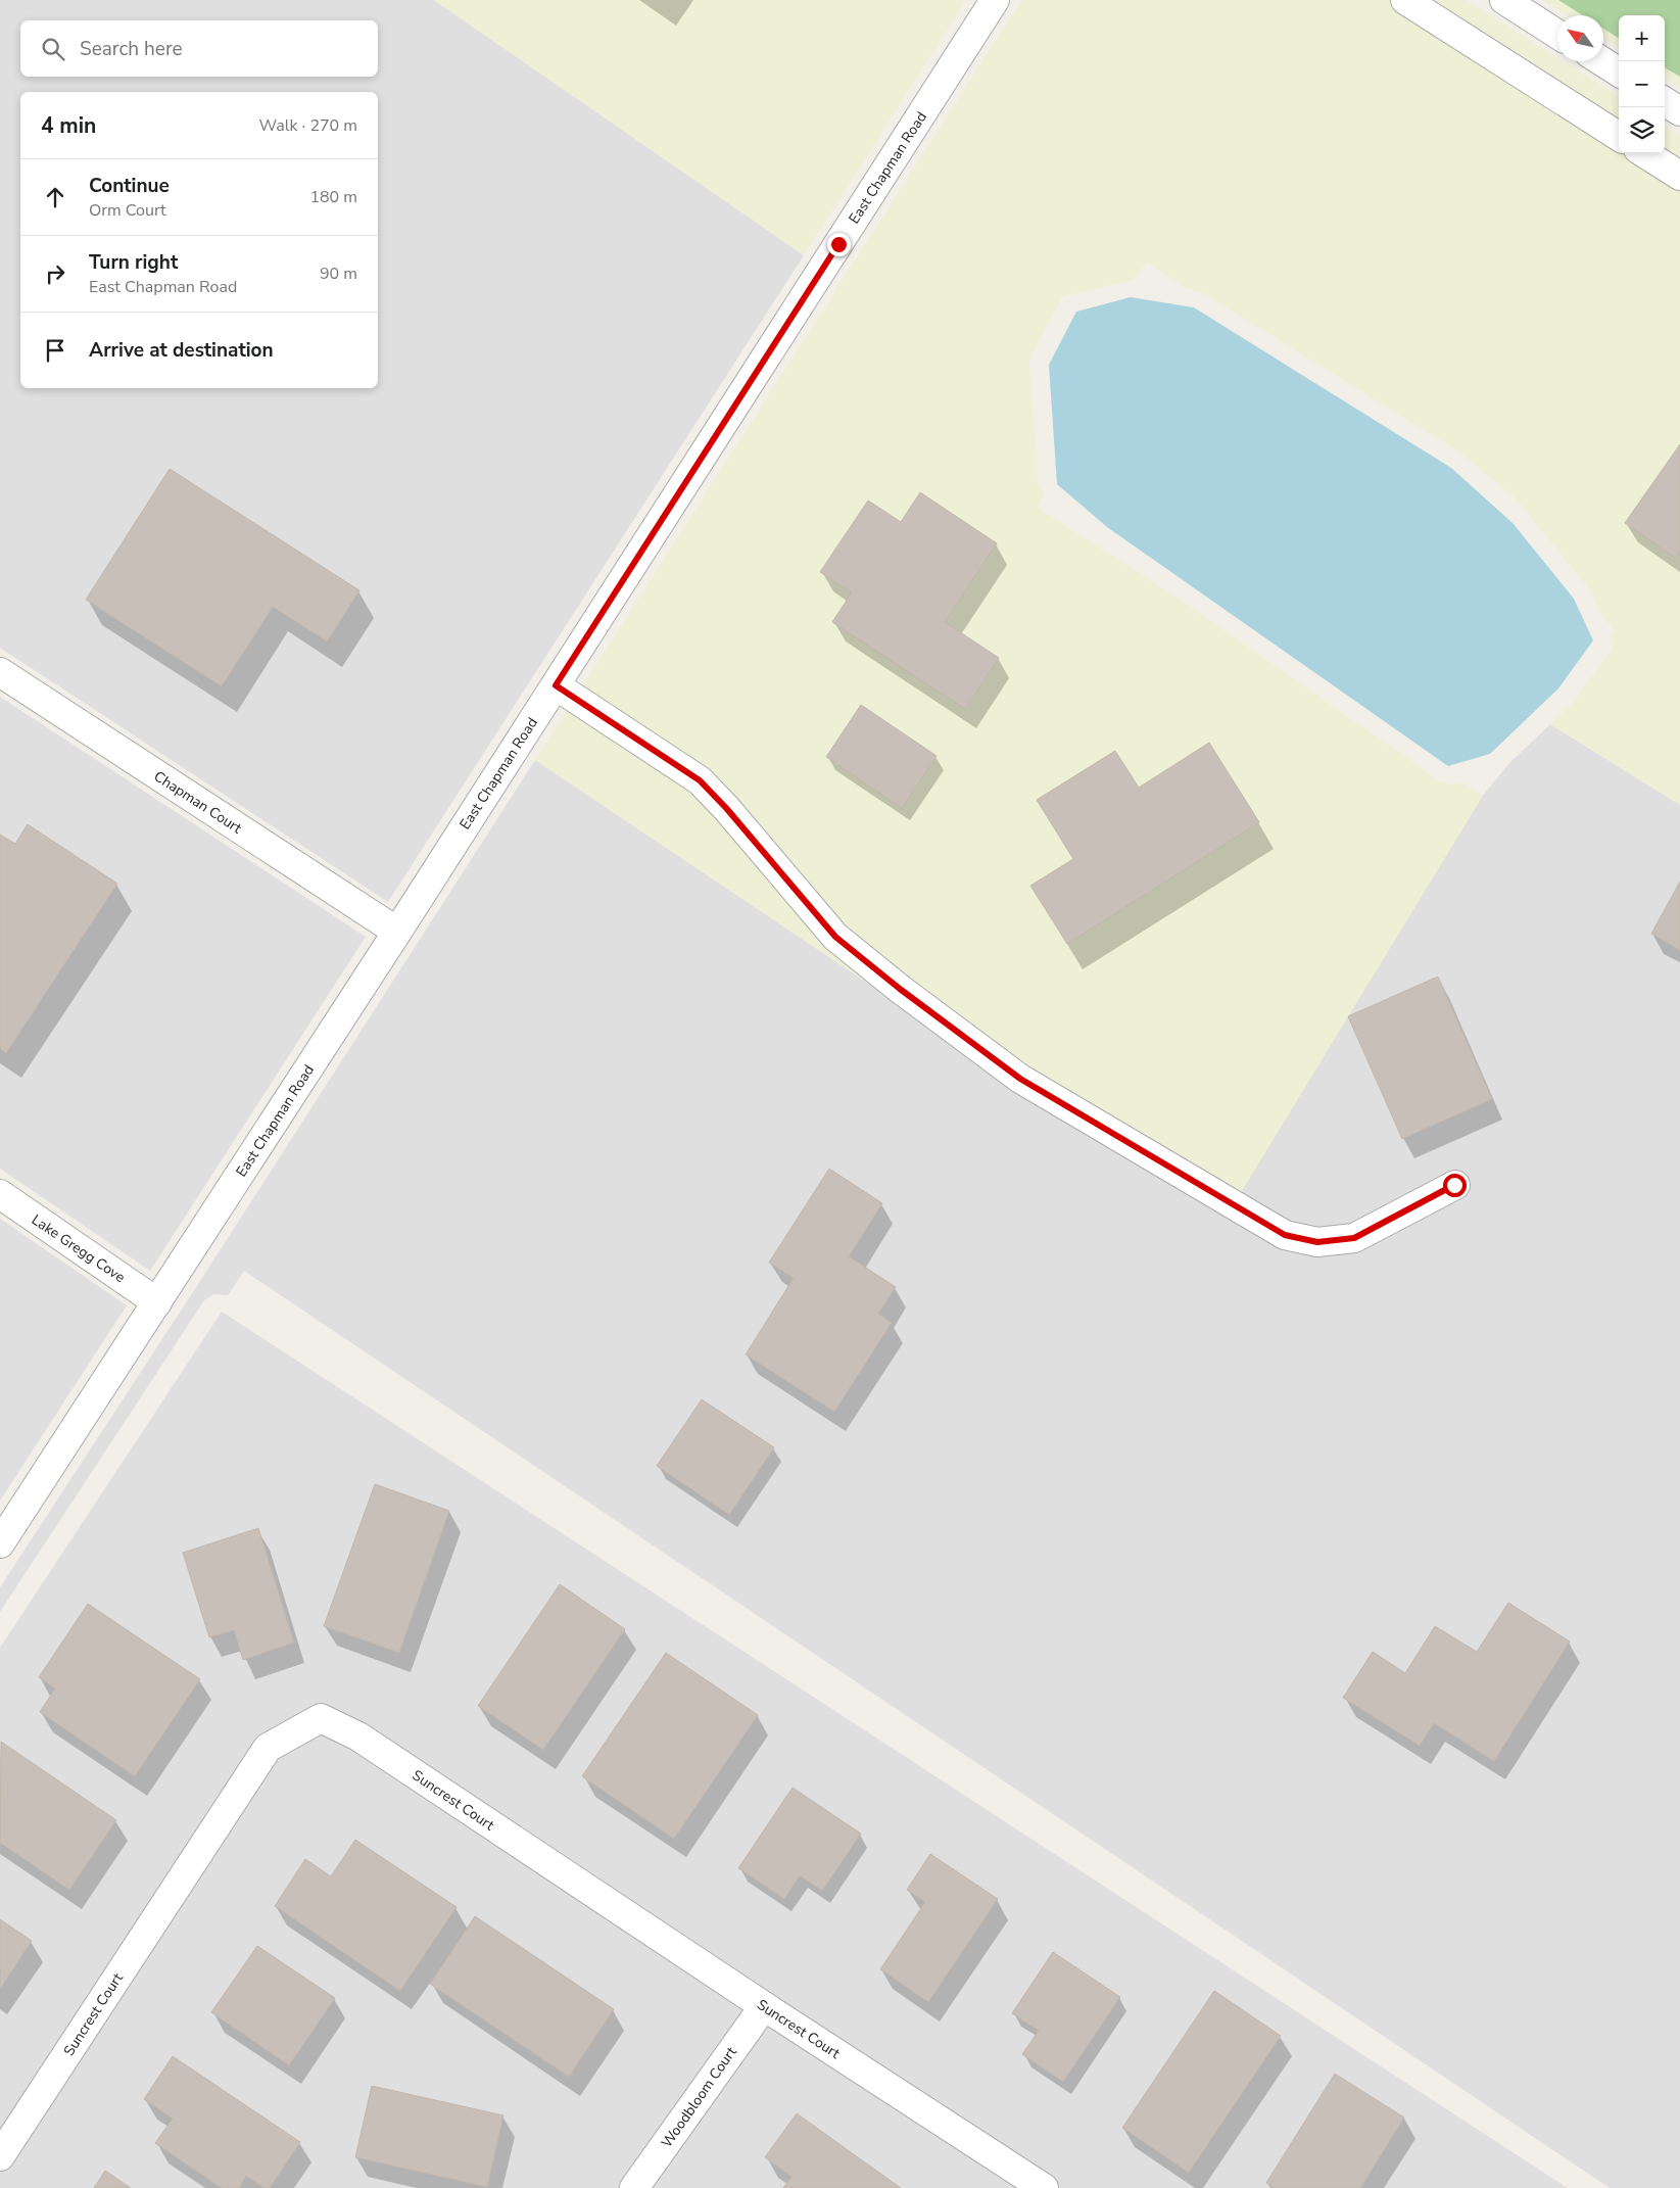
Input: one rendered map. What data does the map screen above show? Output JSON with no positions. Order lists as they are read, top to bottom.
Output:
{
  "streets": {
    "street": [
      "East Chapman Road",
      "Chapman Court",
      "Lake Gregg Cove",
      "Suncrest Court",
      "Woodbloom Court"
    ]
  },
  "crossings": [
    ["East Chapman Road", "Chapman Court"],
    ["East Chapman Road", "Lake Gregg Cove"],
    ["Suncrest Court", "Woodbloom Court"]
  ],
  "north": "top left",
  "page": {
    "map_buttons": ["+", "−"],
    "search": "Search here",
    "heading": ["4 min", "Walk · 270 m"],
    "list": [
      ["Continue", "Orm Court", "180 m"],
      ["Turn right", "East Chapman Road", "90 m"],
      "Arrive at destination"
    ]
  }
}
